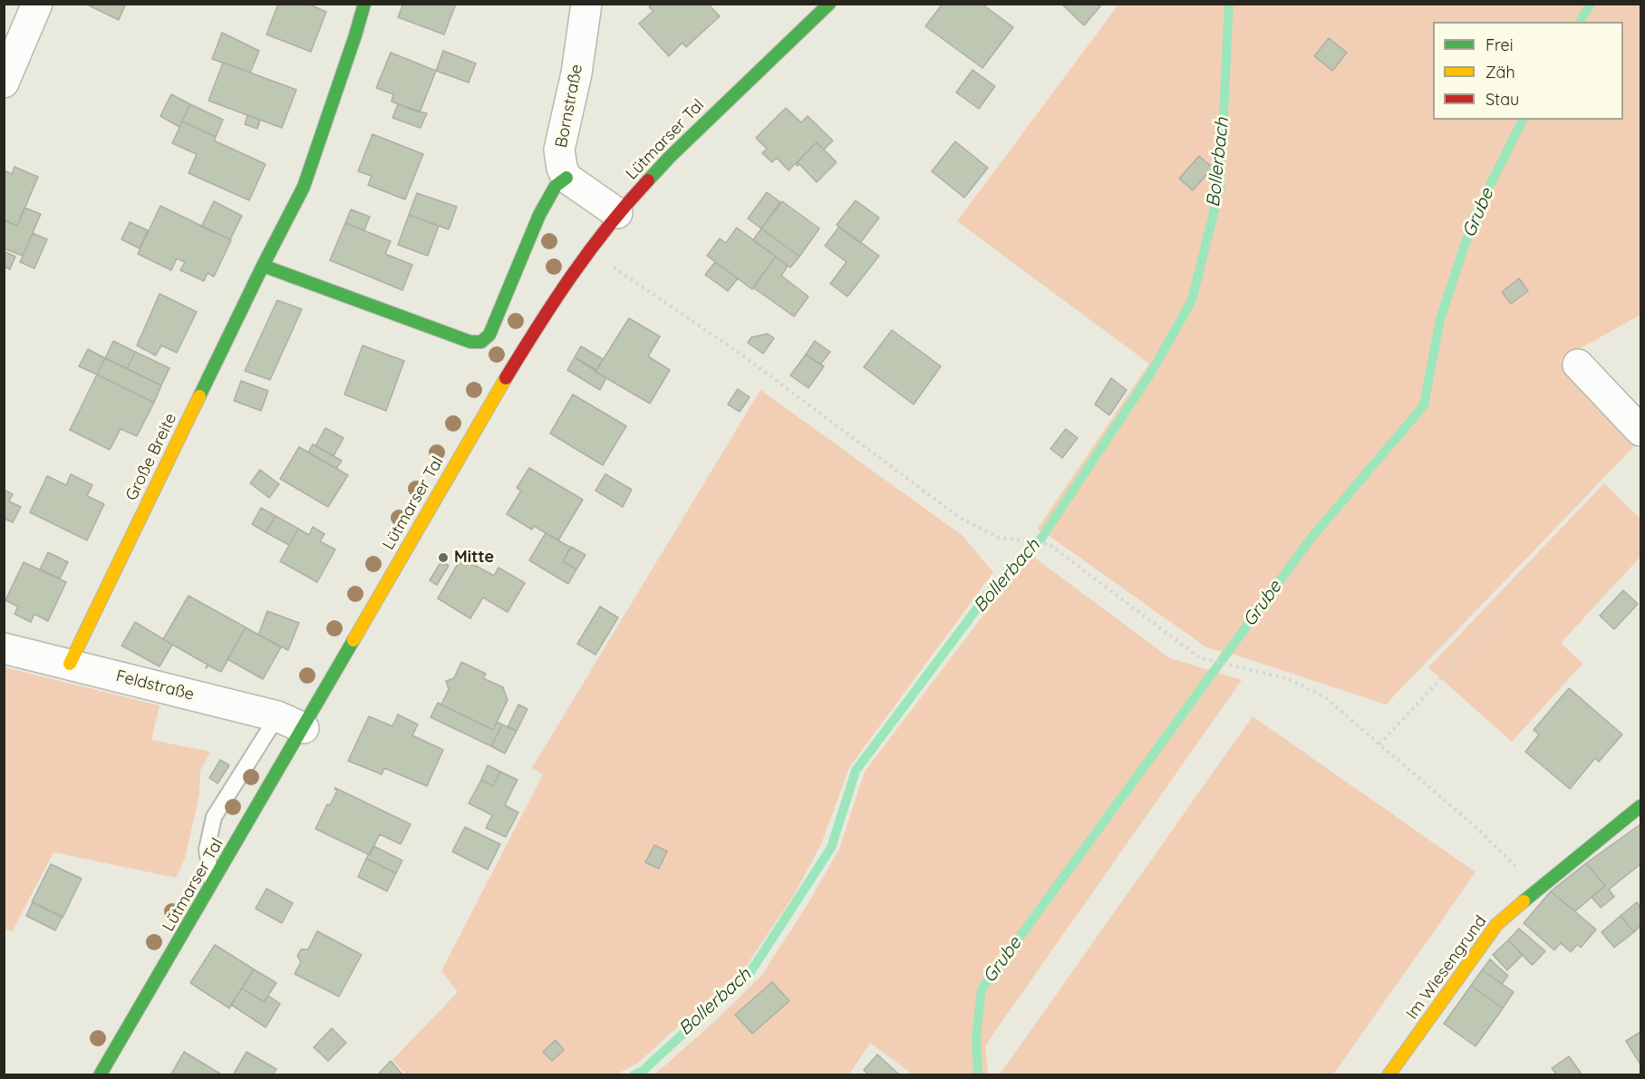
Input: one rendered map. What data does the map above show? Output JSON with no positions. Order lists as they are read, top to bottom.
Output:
{
  "streets": {
    "street": [
      "Bornstraße",
      "Lütmarser Tal",
      "Große Breite",
      "Feldstraße",
      "Im Wiesengrund"
    ]
  },
  "crossings": [
    ["Lütmarser Tal", "Feldstraße"],
    ["Große Breite", "Feldstraße"]
  ],
  "water": ["Bollerbach", "Grube"],
  "places": ["Mitte"],
  "legend": ["Frei", "Zäh", "Stau"]
}
